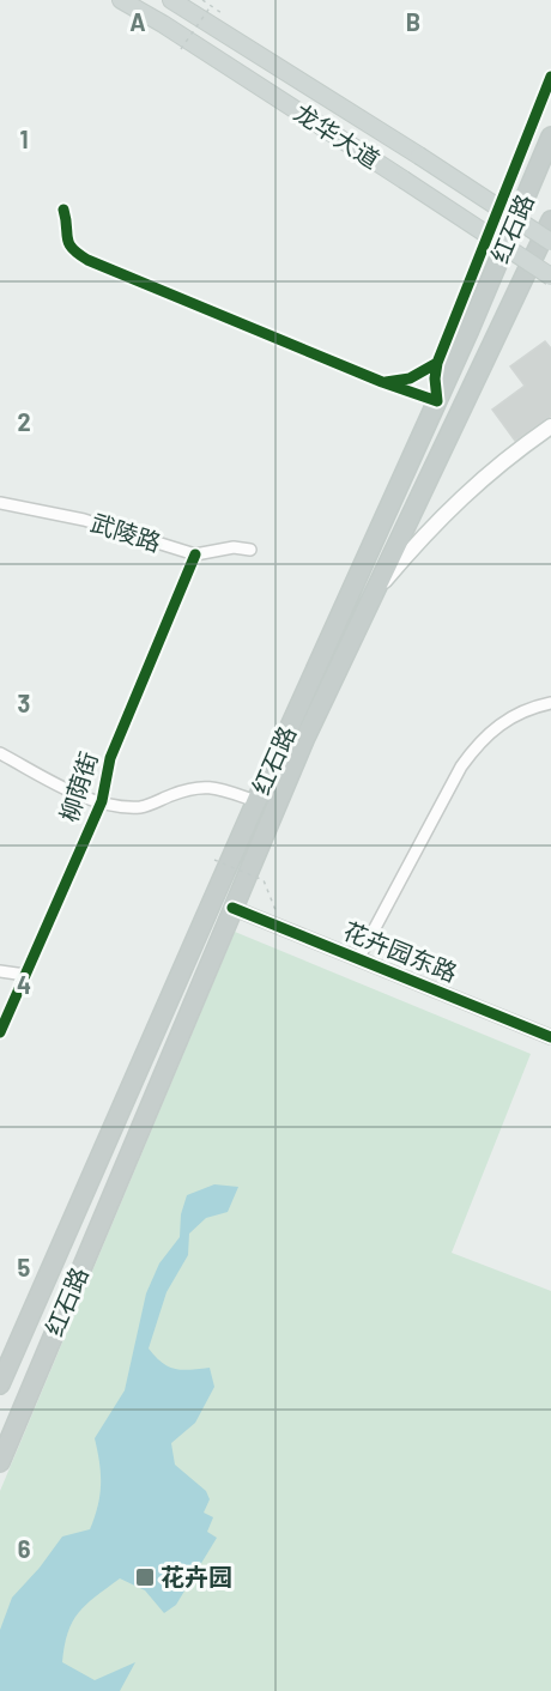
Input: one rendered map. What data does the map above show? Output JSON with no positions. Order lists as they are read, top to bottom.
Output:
{
  "streets": {
    "highway": ["红石路"],
    "main road": ["龙华大道"],
    "street": ["武陵路", "柳荫街", "花卉园东路"]
  },
  "crossings": [
    ["红石路", "花卉园东路"],
    ["武陵路", "柳荫街"]
  ],
  "places": {
    "transit": ["花卉园"]
  },
  "grid": {
    "columns": ["A", "B"],
    "rows": [
      "1",
      "2",
      "3",
      "4",
      "5",
      "6"
    ]
  }
}
